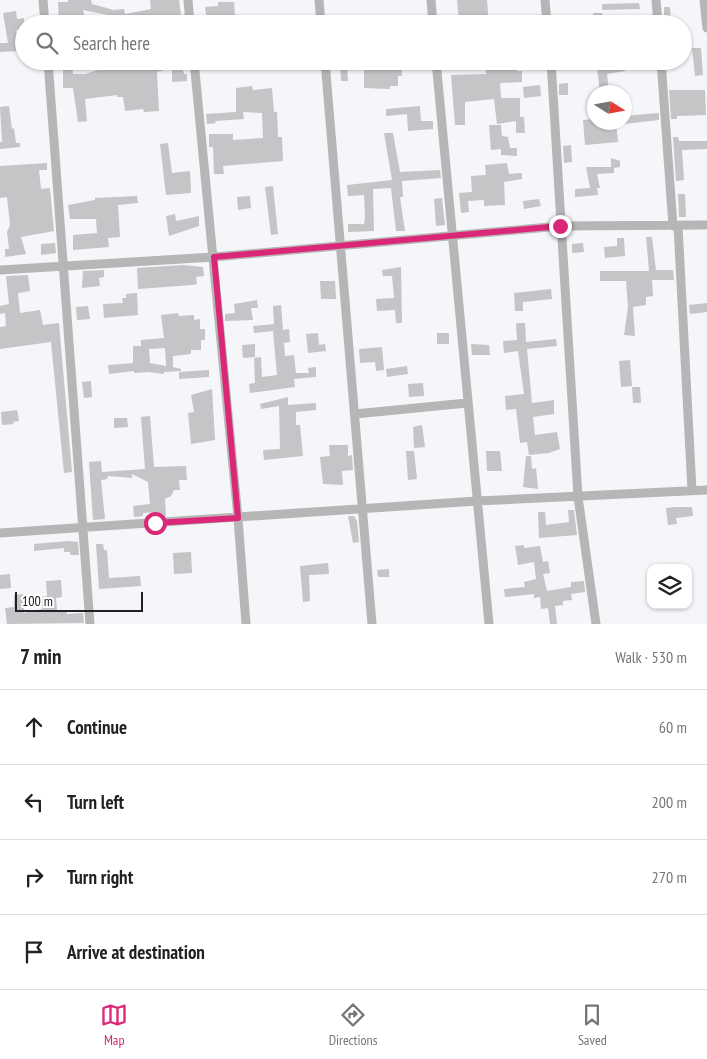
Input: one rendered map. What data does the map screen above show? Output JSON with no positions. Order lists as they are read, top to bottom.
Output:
{
  "scale_bar": "100 m",
  "north": "right",
  "page": {
    "search": "Search here",
    "scale": "100 m",
    "heading": ["7 min", "Walk · 530 m"],
    "list": [
      ["Continue", "60 m"],
      ["Turn left", "200 m"],
      ["Turn right", "270 m"],
      "Arrive at destination"
    ],
    "nav": ["Map", "Directions", "Saved"]
  }
}
